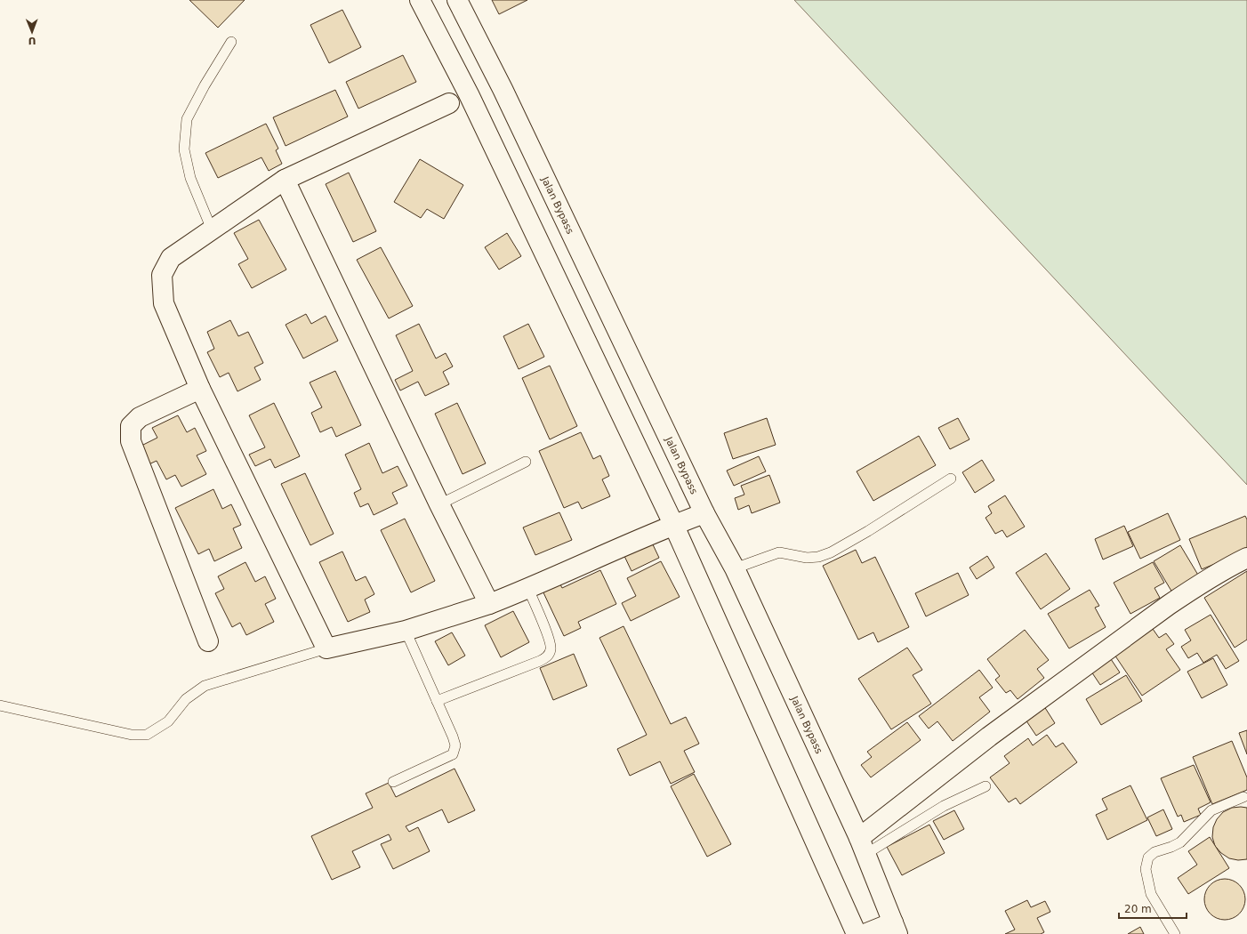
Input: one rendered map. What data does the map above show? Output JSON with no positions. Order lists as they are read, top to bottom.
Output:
{
  "streets": {
    "main road": ["Jalan Bypass"]
  },
  "scale_bar": "20 m",
  "north": "bottom"
}
